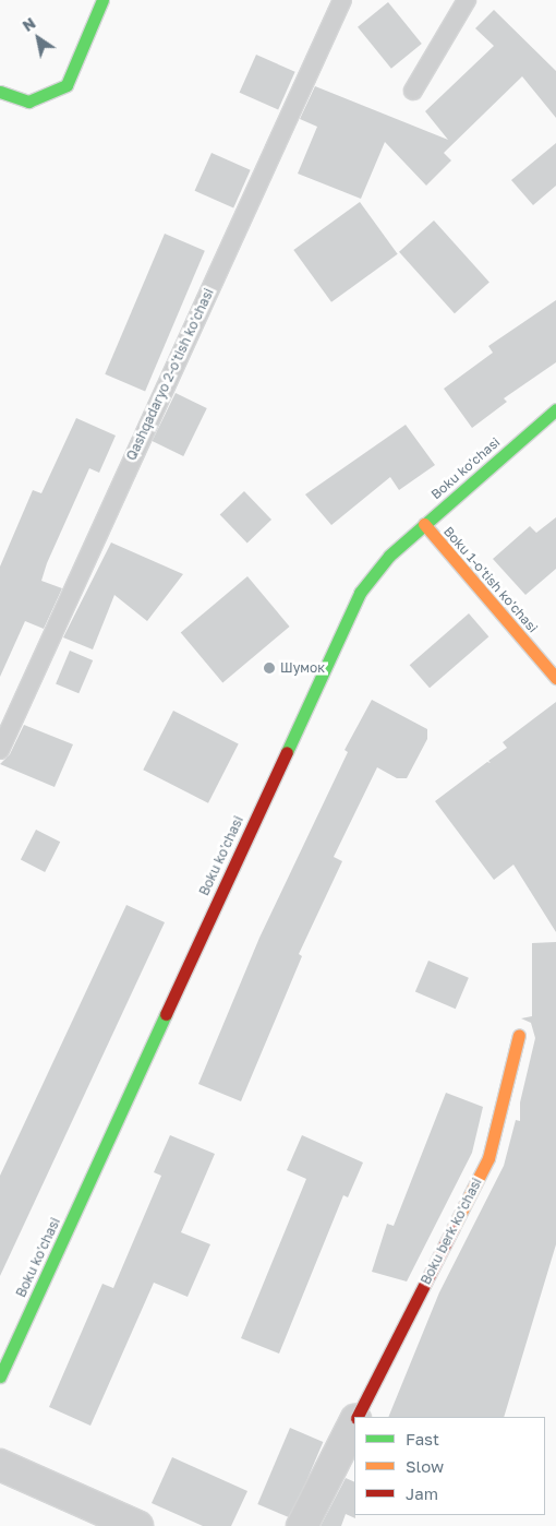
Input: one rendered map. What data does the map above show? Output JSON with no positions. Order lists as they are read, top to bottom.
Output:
{
  "streets": {
    "street": ["Boku ko'chasi", "Boku 1-o'tish ko'chasi", "Boku berk ko'chasi"],
    "lane": ["Qashqadaryo 2-o'tish ko'chasi"]
  },
  "crossings": [
    ["Boku ko'chasi", "Boku 1-o'tish ko'chasi"]
  ],
  "places": ["Шумок"],
  "legend": ["Fast", "Slow", "Jam"],
  "north": "top left"
}
